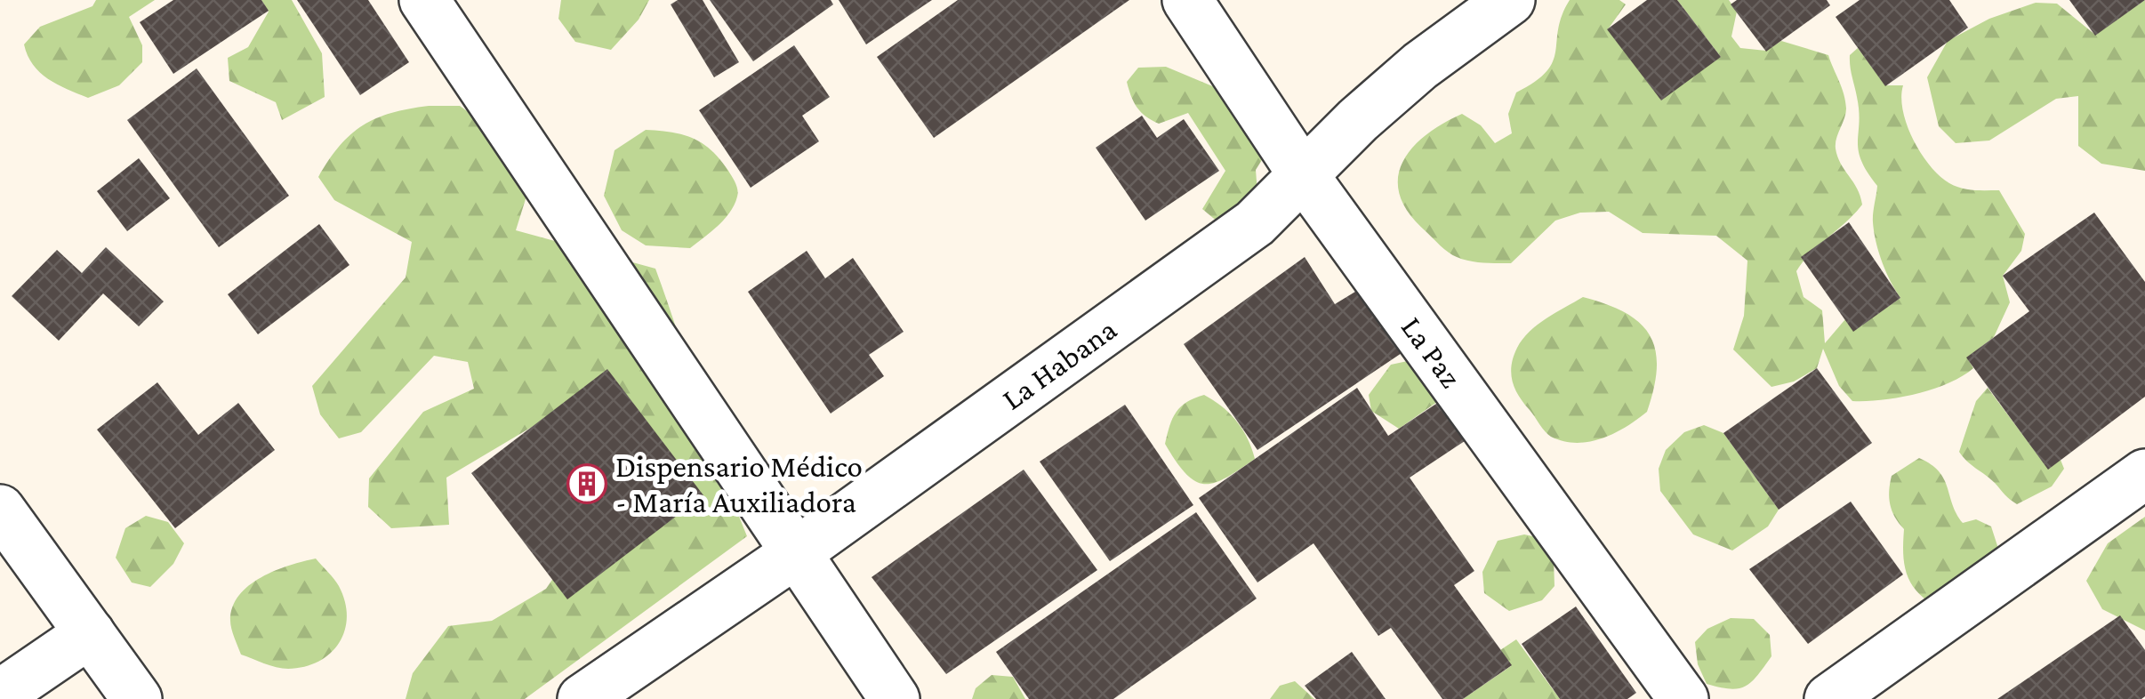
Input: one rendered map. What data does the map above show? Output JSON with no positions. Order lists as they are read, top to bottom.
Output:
{
  "streets": {
    "street": ["La Paz", "La Habana"]
  },
  "crossings": [
    ["La Paz", "La Habana"]
  ],
  "places": {
    "building": ["Dispensario Médico - María Auxiliadora"]
  }
}
